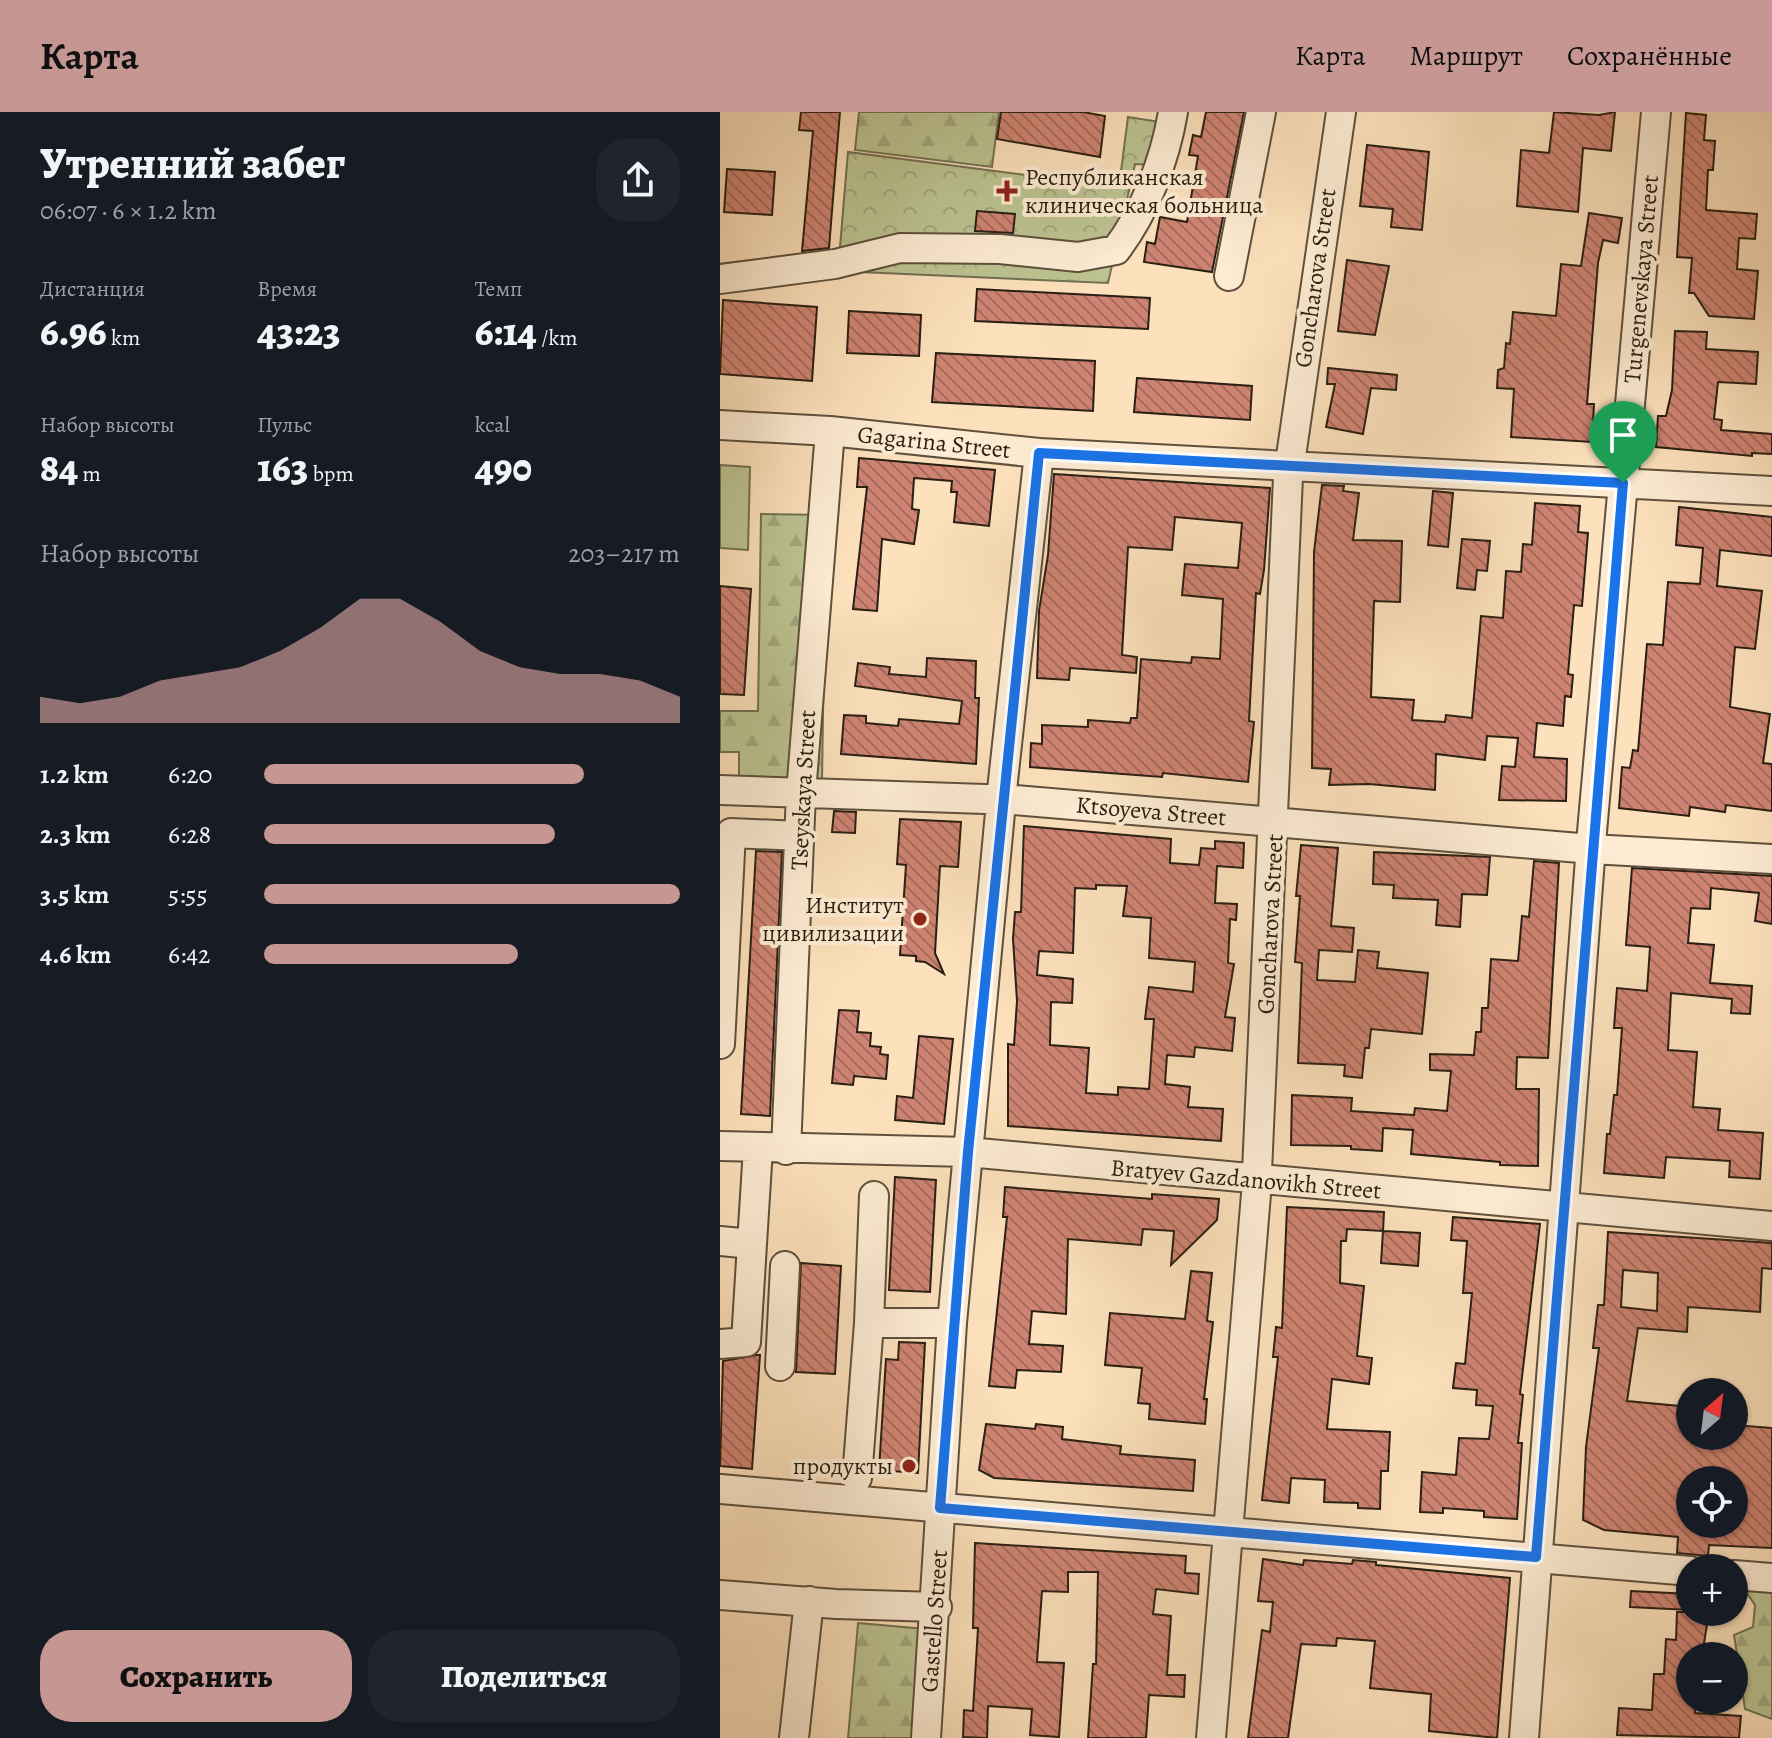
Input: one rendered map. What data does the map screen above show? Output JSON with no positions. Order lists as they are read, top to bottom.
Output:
{
  "streets": {
    "street": [
      "Goncharova Street",
      "Turgenevskaya Street",
      "Gagarina Street",
      "Tseyskaya Street",
      "Ktsoyeva Street",
      "Bratyev Gazdanovikh Street",
      "Gastello Street"
    ]
  },
  "crossings": [
    ["Goncharova Street", "Gagarina Street"],
    ["Goncharova Street", "Ktsoyeva Street"],
    ["Goncharova Street", "Bratyev Gazdanovikh Street"],
    ["Turgenevskaya Street", "Gagarina Street"],
    ["Turgenevskaya Street", "Ktsoyeva Street"],
    ["Turgenevskaya Street", "Bratyev Gazdanovikh Street"],
    ["Gagarina Street", "Tseyskaya Street"],
    ["Gagarina Street", "Gastello Street"],
    ["Tseyskaya Street", "Ktsoyeva Street"],
    ["Tseyskaya Street", "Bratyev Gazdanovikh Street"],
    ["Ktsoyeva Street", "Gastello Street"],
    ["Bratyev Gazdanovikh Street", "Gastello Street"]
  ],
  "places": {
    "health": ["Республиканская клиническая больница"],
    "other": ["Институт цивилизации", "продукты"]
  },
  "north": "top right",
  "page": {
    "header": "Карта",
    "nav": ["Карта", "Маршрут", "Сохранённые"],
    "heading": ["Утренний забег", "06:07 · 6 × 1.2 km"],
    "stats": [
      ["Дистанция", "6.96 km"],
      ["Время", "43:23"],
      ["Темп", "6:14 /km"],
      ["Набор высоты", "84 m"],
      ["Пульс", "163 bpm"],
      ["kcal", "490"]
    ],
    "chart": ["Набор высоты", "203–217 m"],
    "list": [
      {
        "name": "1.2 km",
        "note": "6:20"
      },
      {
        "name": "2.3 km",
        "note": "6:28"
      },
      {
        "name": "3.5 km",
        "note": "5:55"
      },
      {
        "name": "4.6 km",
        "note": "6:42"
      }
    ],
    "map_buttons": ["+", "−"],
    "buttons": ["Сохранить", "Поделиться"]
  }
}
